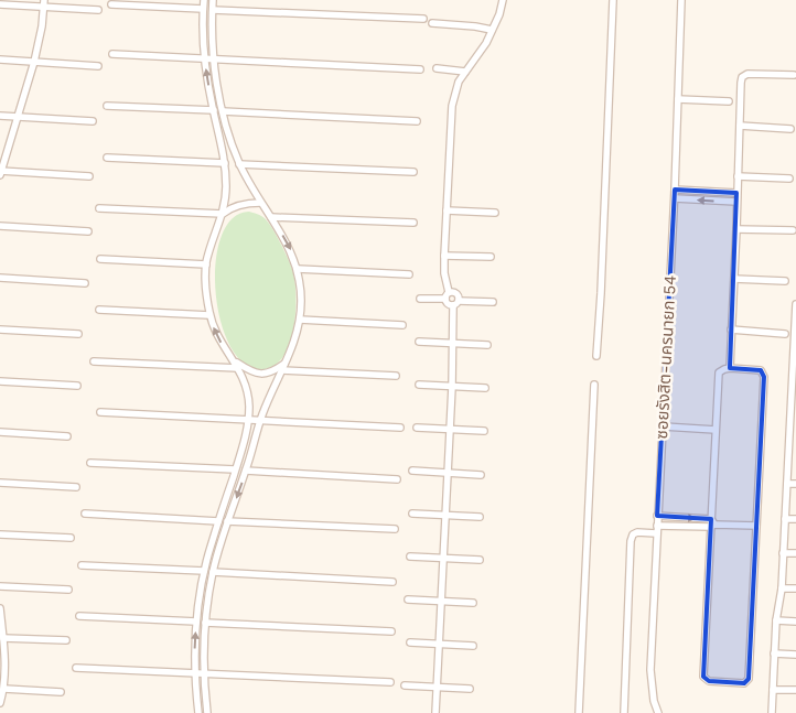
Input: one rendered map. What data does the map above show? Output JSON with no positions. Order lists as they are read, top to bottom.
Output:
{
  "streets": {
    "street": ["ซอยรังสิต-นครนายก 54"]
  }
}
